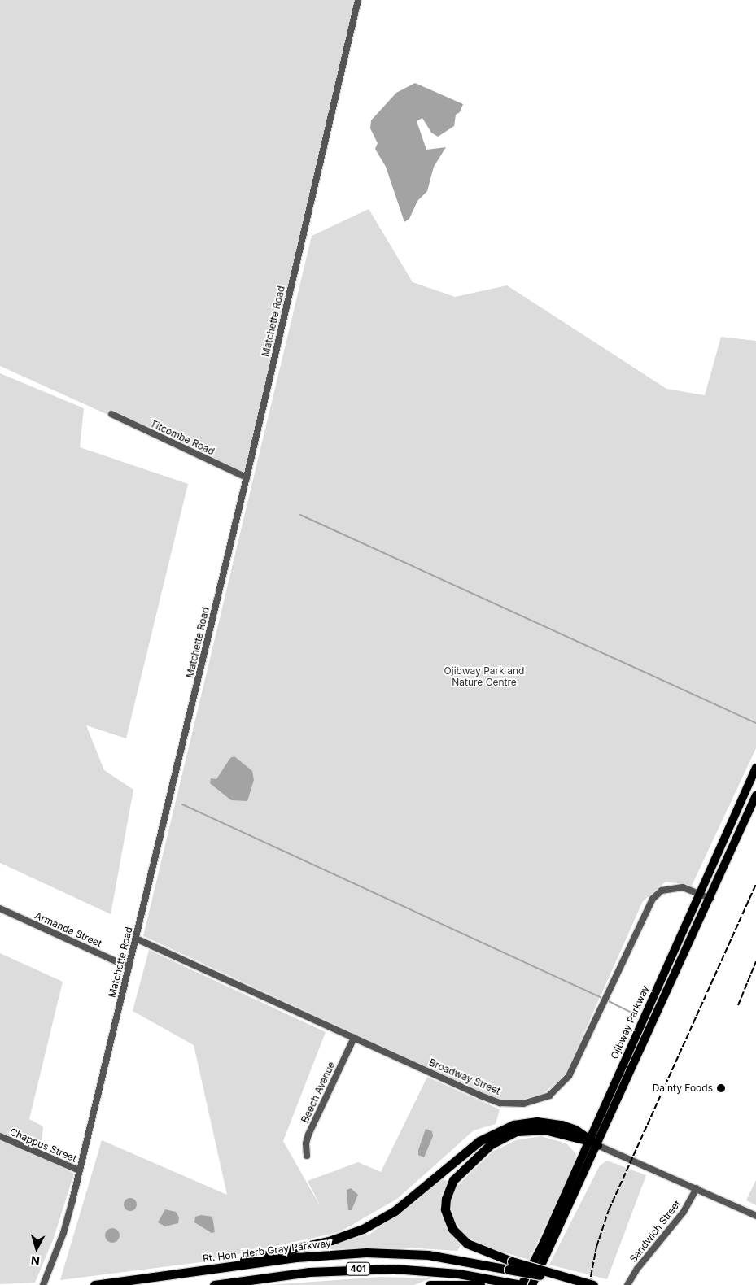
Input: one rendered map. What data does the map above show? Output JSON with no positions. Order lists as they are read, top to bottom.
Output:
{
  "streets": {
    "highway": ["Rt. Hon. Herb Gray Parkway", "401"],
    "main road": ["Ojibway Parkway"],
    "street": [
      "Matchette Road",
      "Titcombe Road",
      "Armanda Street",
      "Broadway Street",
      "Beech Avenue",
      "Chappus Street",
      "Sandwich Street"
    ]
  },
  "crossings": [
    ["Matchette Road", "Titcombe Road"],
    ["Matchette Road", "Armanda Street"],
    ["Matchette Road", "Broadway Street"],
    ["Matchette Road", "Chappus Street"],
    ["Ojibway Parkway", "Broadway Street"],
    ["Ojibway Parkway", "401"],
    ["Broadway Street", "Beech Avenue"]
  ],
  "parks": ["Ojibway Park and Nature Centre"],
  "places": ["Dainty Foods"],
  "north": "bottom"
}
